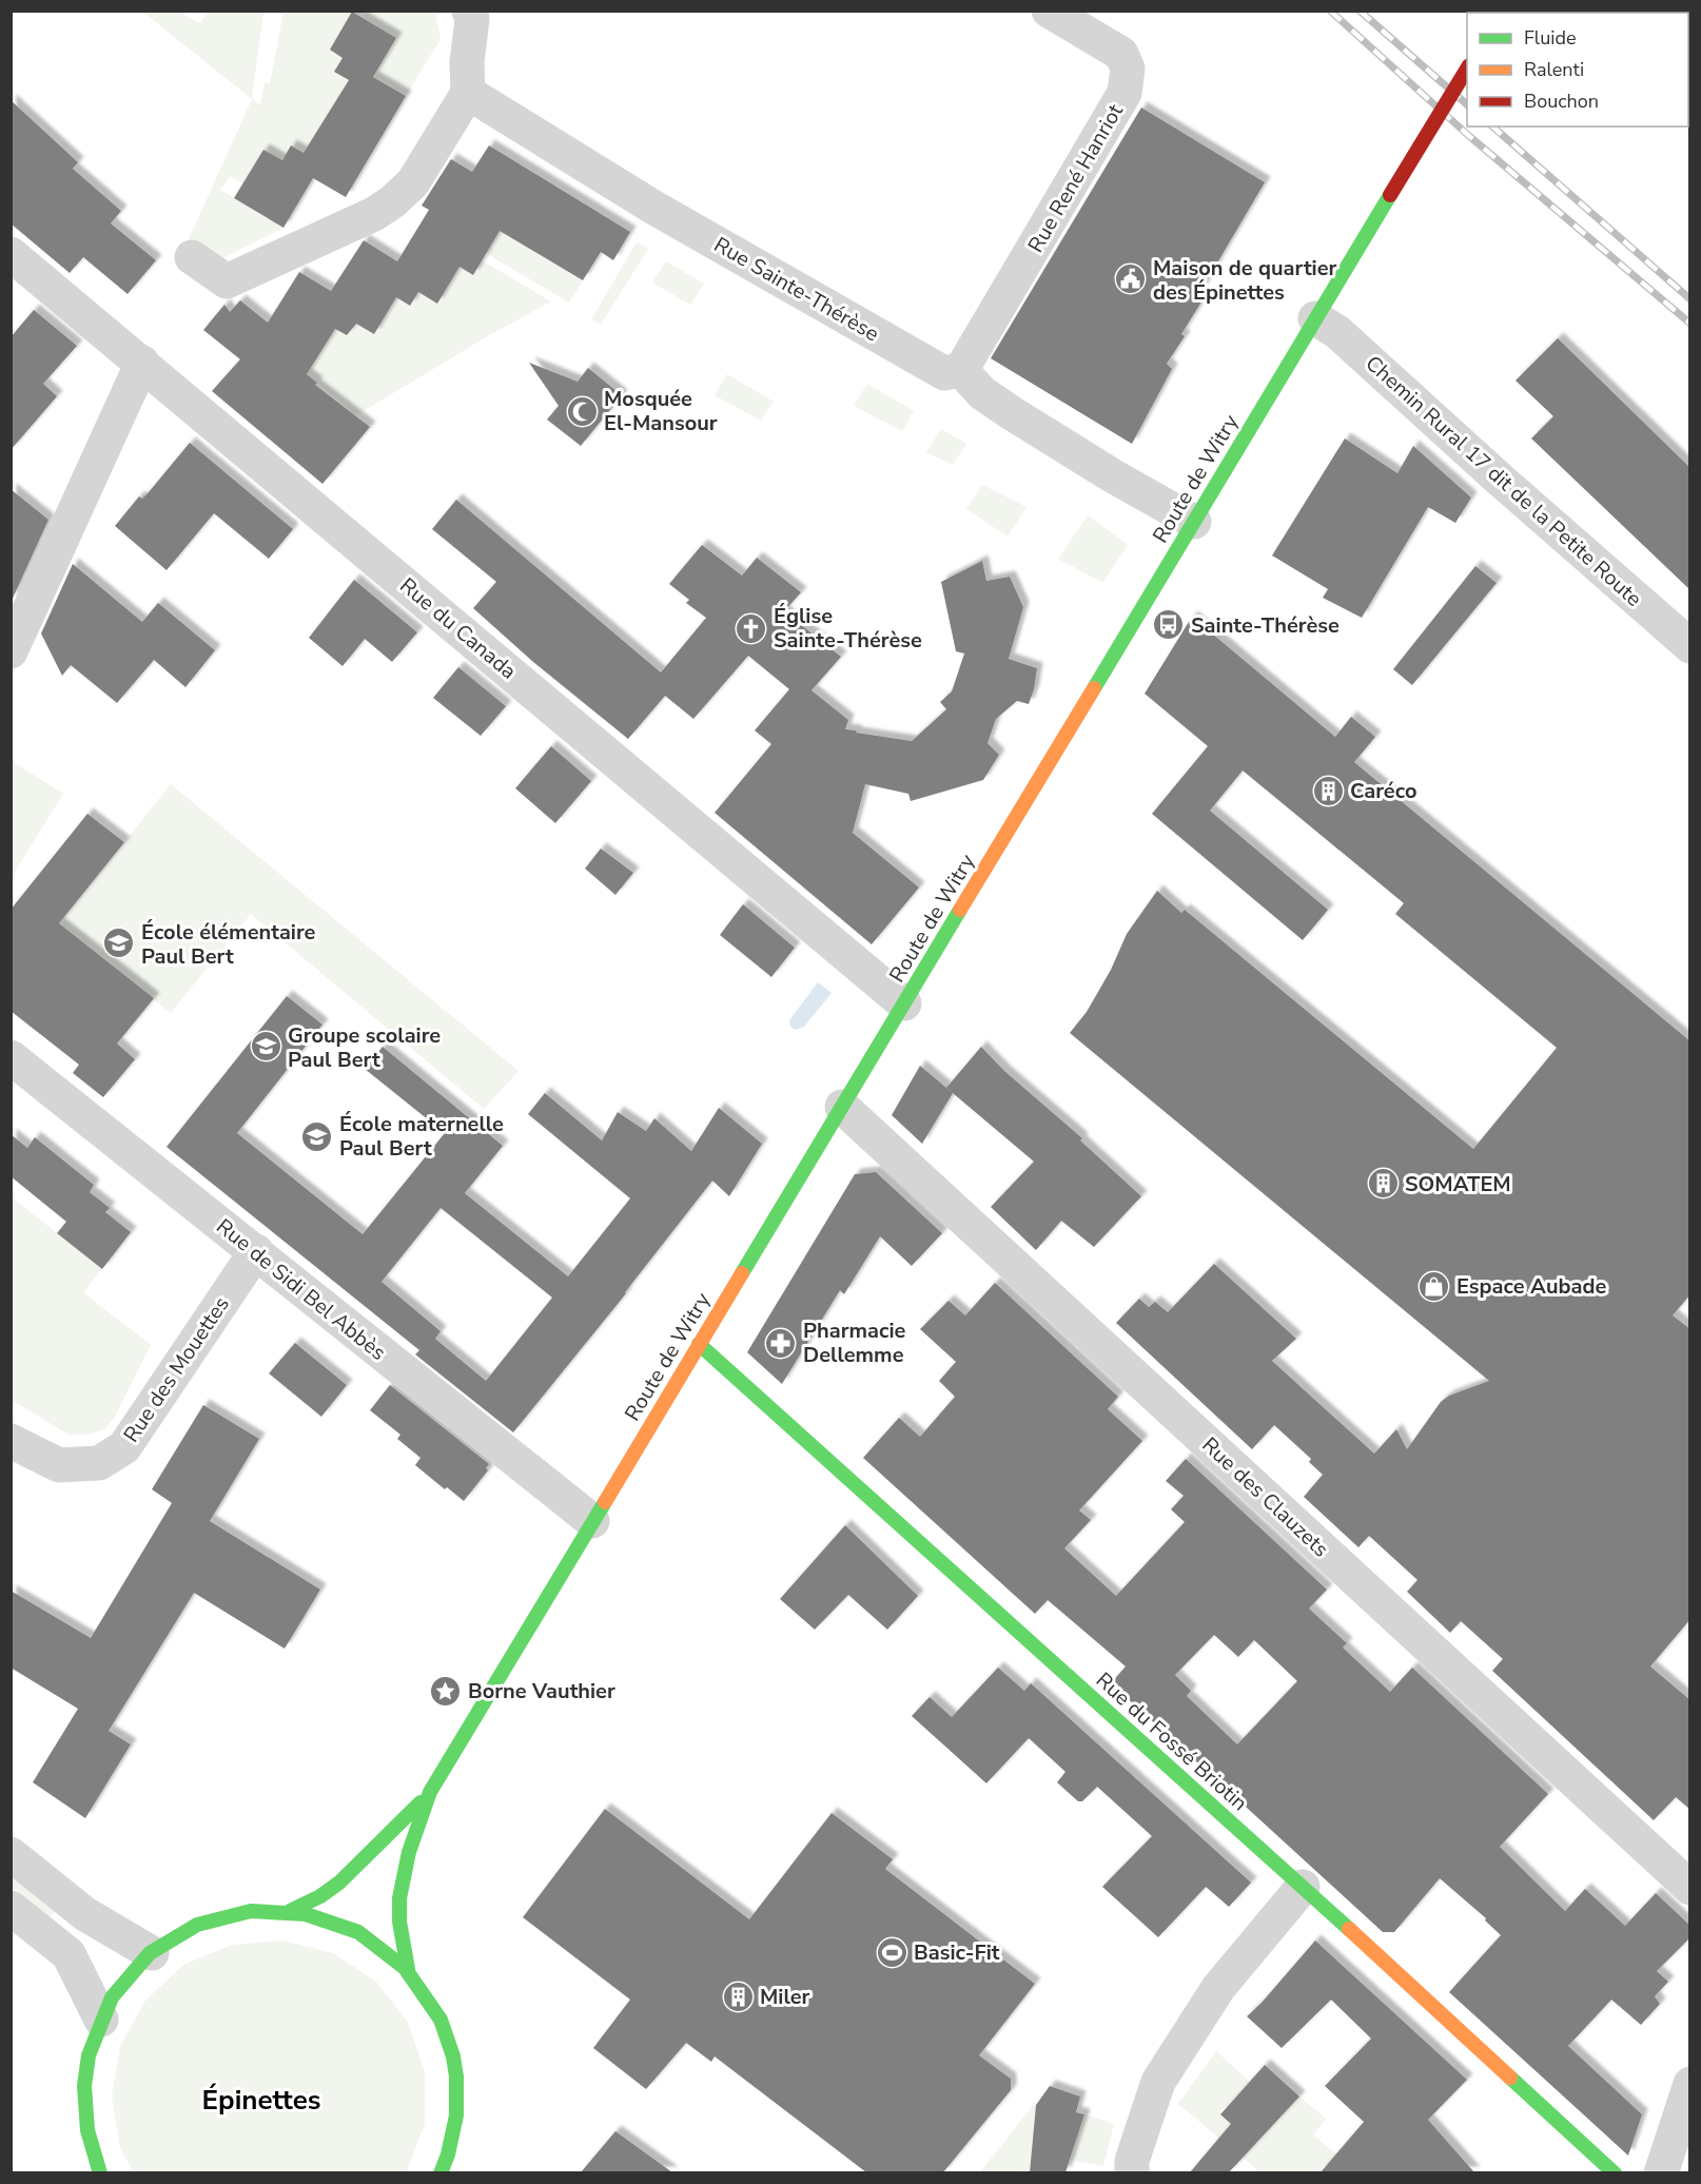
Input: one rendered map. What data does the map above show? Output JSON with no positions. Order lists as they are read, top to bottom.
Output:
{
  "streets": {
    "main road": ["Route de Witry", "Rue du Fossé Briotin"],
    "street": [
      "Rue René Hanriot",
      "Rue Sainte-Thérèse",
      "Chemin Rural 17 dit de la Petite Route",
      "Rue du Canada",
      "Rue de Sidi Bel Abbès",
      "Rue des Mouettes",
      "Rue des Clauzets"
    ]
  },
  "crossings": [
    ["Rue René Hanriot", "Rue Sainte-Thérèse"],
    ["Route de Witry", "Chemin Rural 17 dit de la Petite Route"],
    ["Route de Witry", "Rue du Canada"],
    ["Route de Witry", "Rue de Sidi Bel Abbès"],
    ["Route de Witry", "Rue des Clauzets"],
    ["Route de Witry", "Rue du Fossé Briotin"],
    ["Rue de Sidi Bel Abbès", "Rue des Mouettes"]
  ],
  "districts": ["Épinettes"],
  "places": {
    "public building": ["Maison de quartier des Épinettes"],
    "mosque": ["Mosquée El-Mansour"],
    "bus stop": ["Sainte-Thérèse"],
    "church": ["Église Sainte-Thérèse"],
    "building": ["Caréco", "SOMATEM", "Miler"],
    "school or university": ["École élémentaire Paul Bert", "Groupe scolaire Paul Bert", "École maternelle Paul Bert"],
    "shop": ["Espace Aubade"],
    "pharmacy": ["Pharmacie Dellemme"],
    "place": ["Borne Vauthier"],
    "sports": ["Basic-Fit"]
  },
  "legend": ["Fluide", "Ralenti", "Bouchon"]
}
